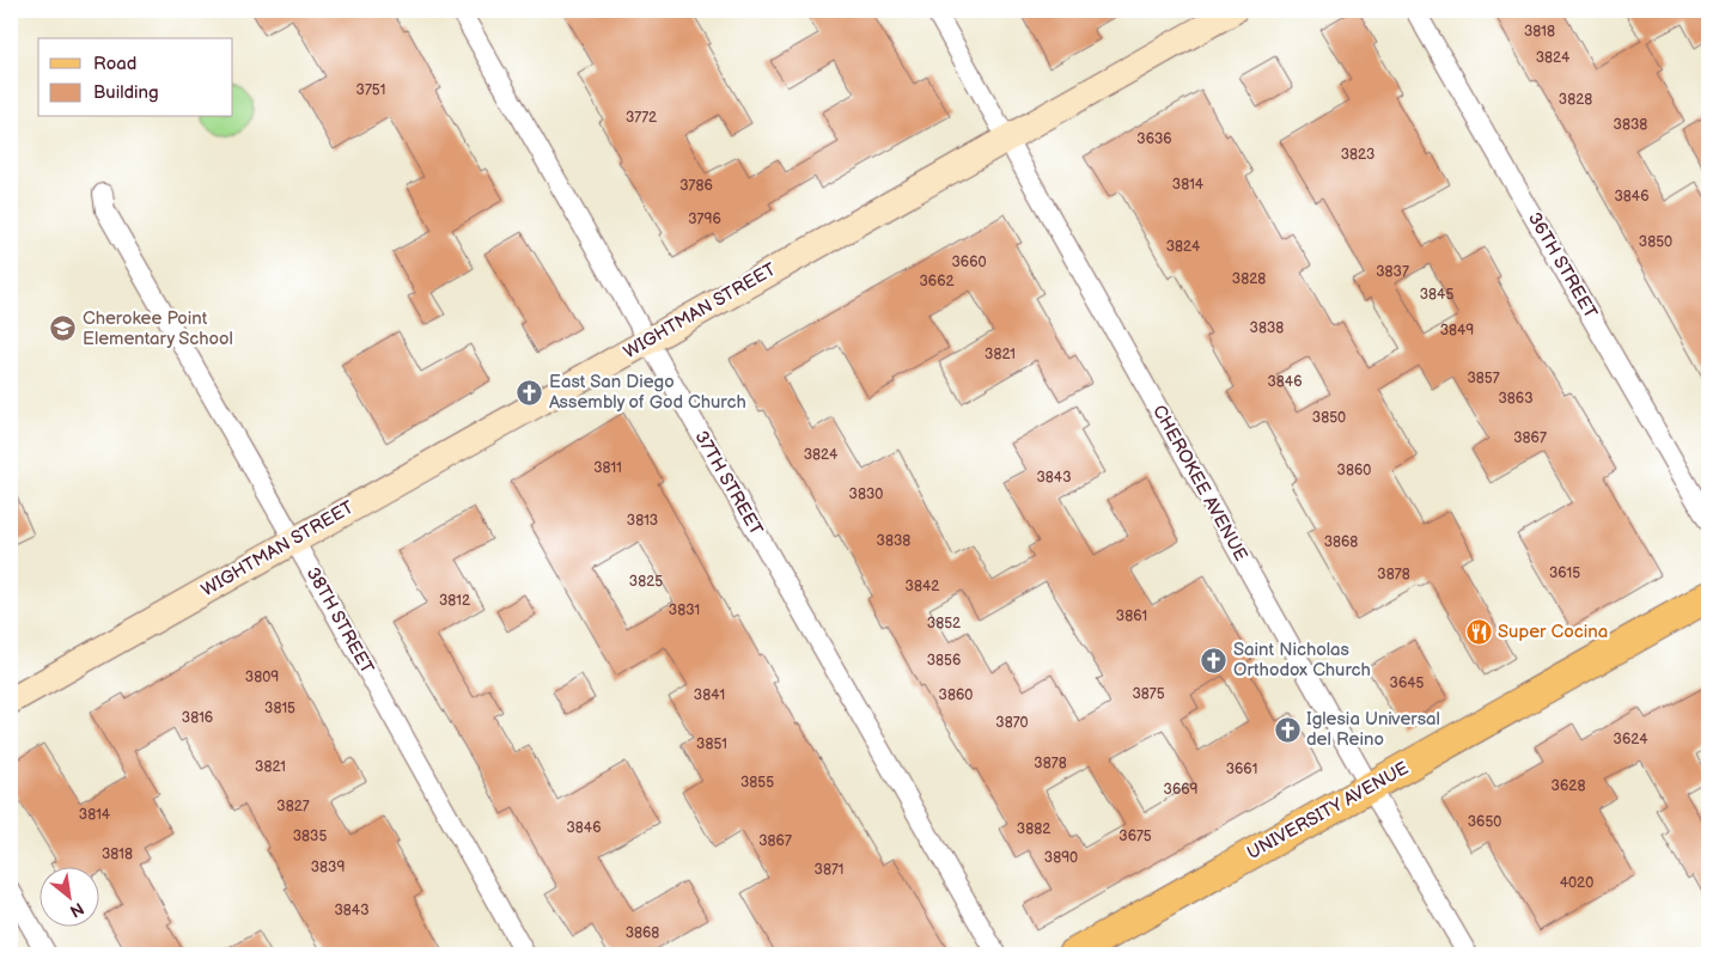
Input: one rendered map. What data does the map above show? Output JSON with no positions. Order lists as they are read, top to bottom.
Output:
{
  "streets": {
    "main road": ["WIGHTMAN STREET", "UNIVERSITY AVENUE"],
    "street": [
      "36TH STREET",
      "37TH STREET",
      "CHEROKEE AVENUE",
      "38TH STREET"
    ]
  },
  "crossings": [
    ["WIGHTMAN STREET", "37TH STREET"],
    ["WIGHTMAN STREET", "CHEROKEE AVENUE"],
    ["WIGHTMAN STREET", "38TH STREET"],
    ["CHEROKEE AVENUE", "UNIVERSITY AVENUE"]
  ],
  "places": {
    "school or university": ["Cherokee Point Elementary School"],
    "church": ["East San Diego Assembly of God Church", "Saint Nicholas Orthodox Church", "Iglesia Universal del Reino"],
    "restaurant": ["Super Cocina"]
  },
  "house_numbers": [
    "3818",
    "3824",
    "3751",
    "3828",
    "3772",
    "3838",
    "3636",
    "3823",
    "3814",
    "3786",
    "3846",
    "3796",
    "3850",
    "3824",
    "3660",
    "3837",
    "3828",
    "3662",
    "3845",
    "3838",
    "3849",
    "3821",
    "3857",
    "3846",
    "3863",
    "3850",
    "3867",
    "3824",
    "3811",
    "3860",
    "3843",
    "3830",
    "3813",
    "3838",
    "3868",
    "3615",
    "3878",
    "3825",
    "3842",
    "3812",
    "3831",
    "3861",
    "3852",
    "3856",
    "3809",
    "3645",
    "3875",
    "3841",
    "3860",
    "3815",
    "3816",
    "3870",
    "3624",
    "3851",
    "3878",
    "3821",
    "3661",
    "3855",
    "3628",
    "3669",
    "3827",
    "3814",
    "3650",
    "3846",
    "3882",
    "3835",
    "3675",
    "3867",
    "3818",
    "3890",
    "3839",
    "3871",
    "4020",
    "3843",
    "3868"
  ],
  "legend": ["Road", "Building"],
  "north": "bottom right"
}
